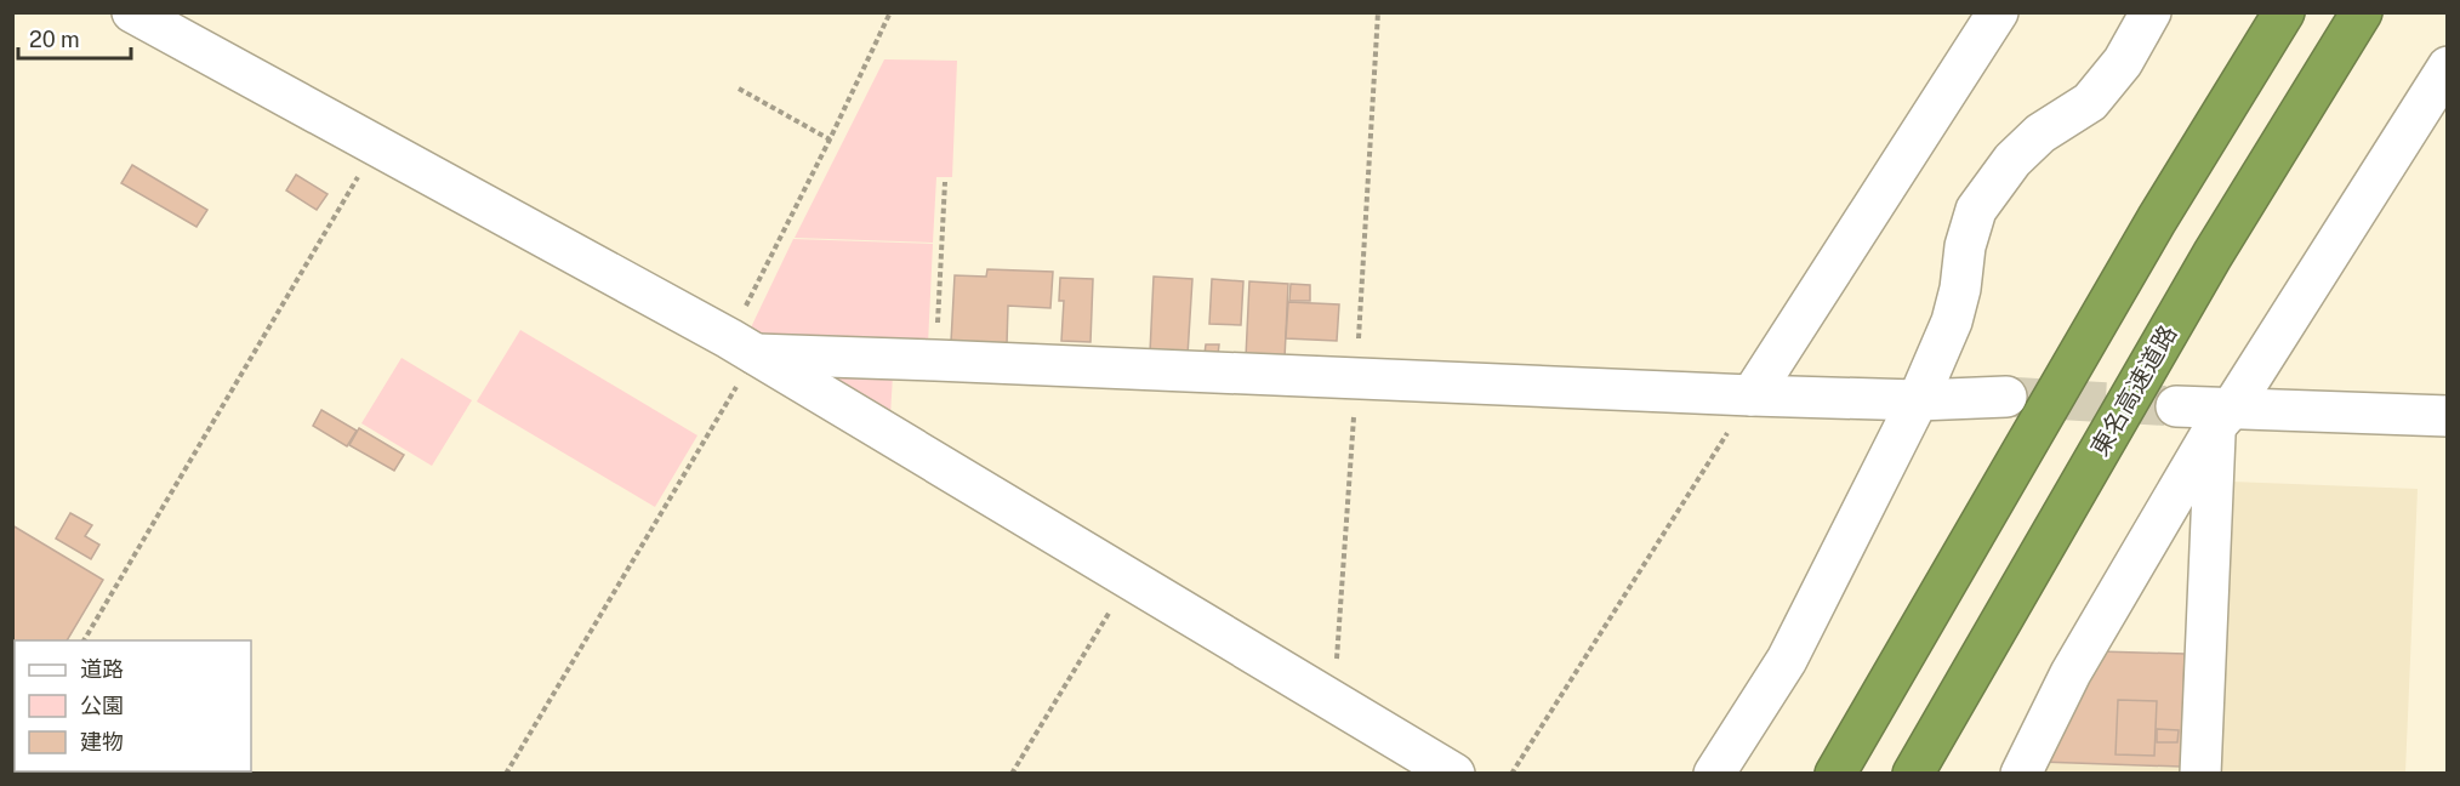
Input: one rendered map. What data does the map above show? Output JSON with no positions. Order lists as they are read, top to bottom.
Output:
{
  "streets": {
    "highway": ["東名高速道路"]
  },
  "legend": ["道路", "公園", "建物"],
  "scale_bar": "20 m"
}
